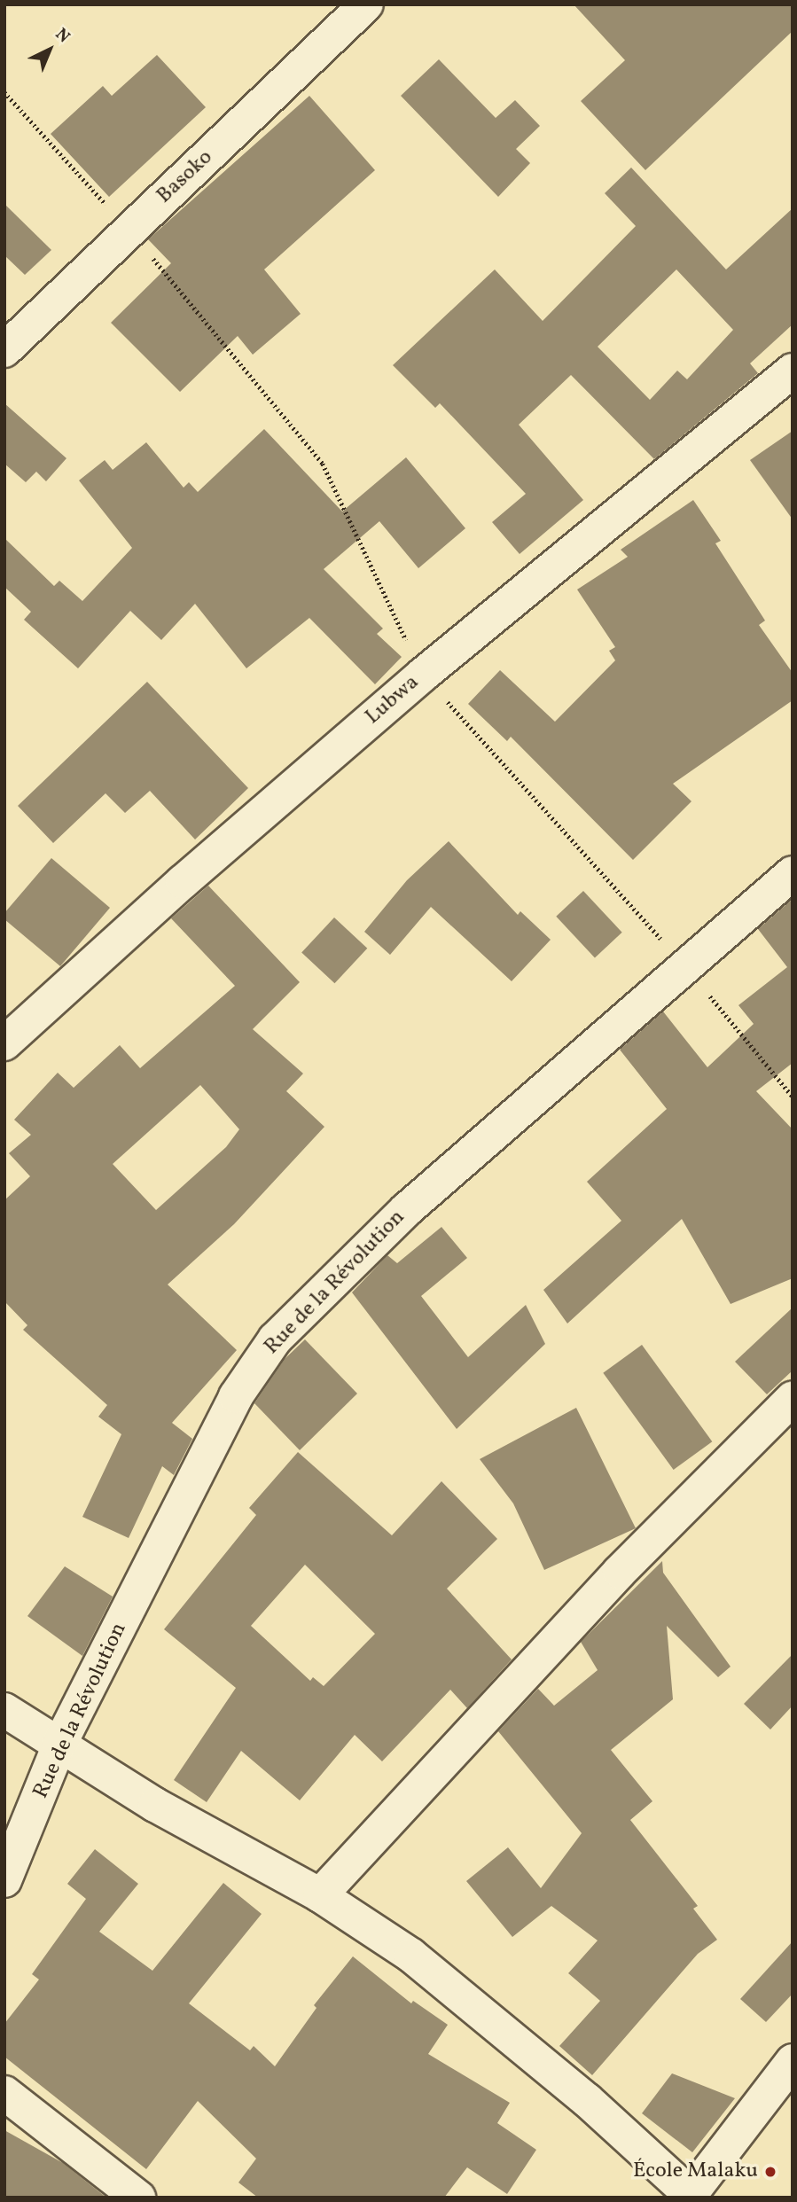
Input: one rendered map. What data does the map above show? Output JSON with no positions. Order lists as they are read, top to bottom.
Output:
{
  "streets": {
    "street": ["Basoko", "Lubwa", "Rue de la Révolution"]
  },
  "places": ["École Malaku"],
  "north": "top right"
}
